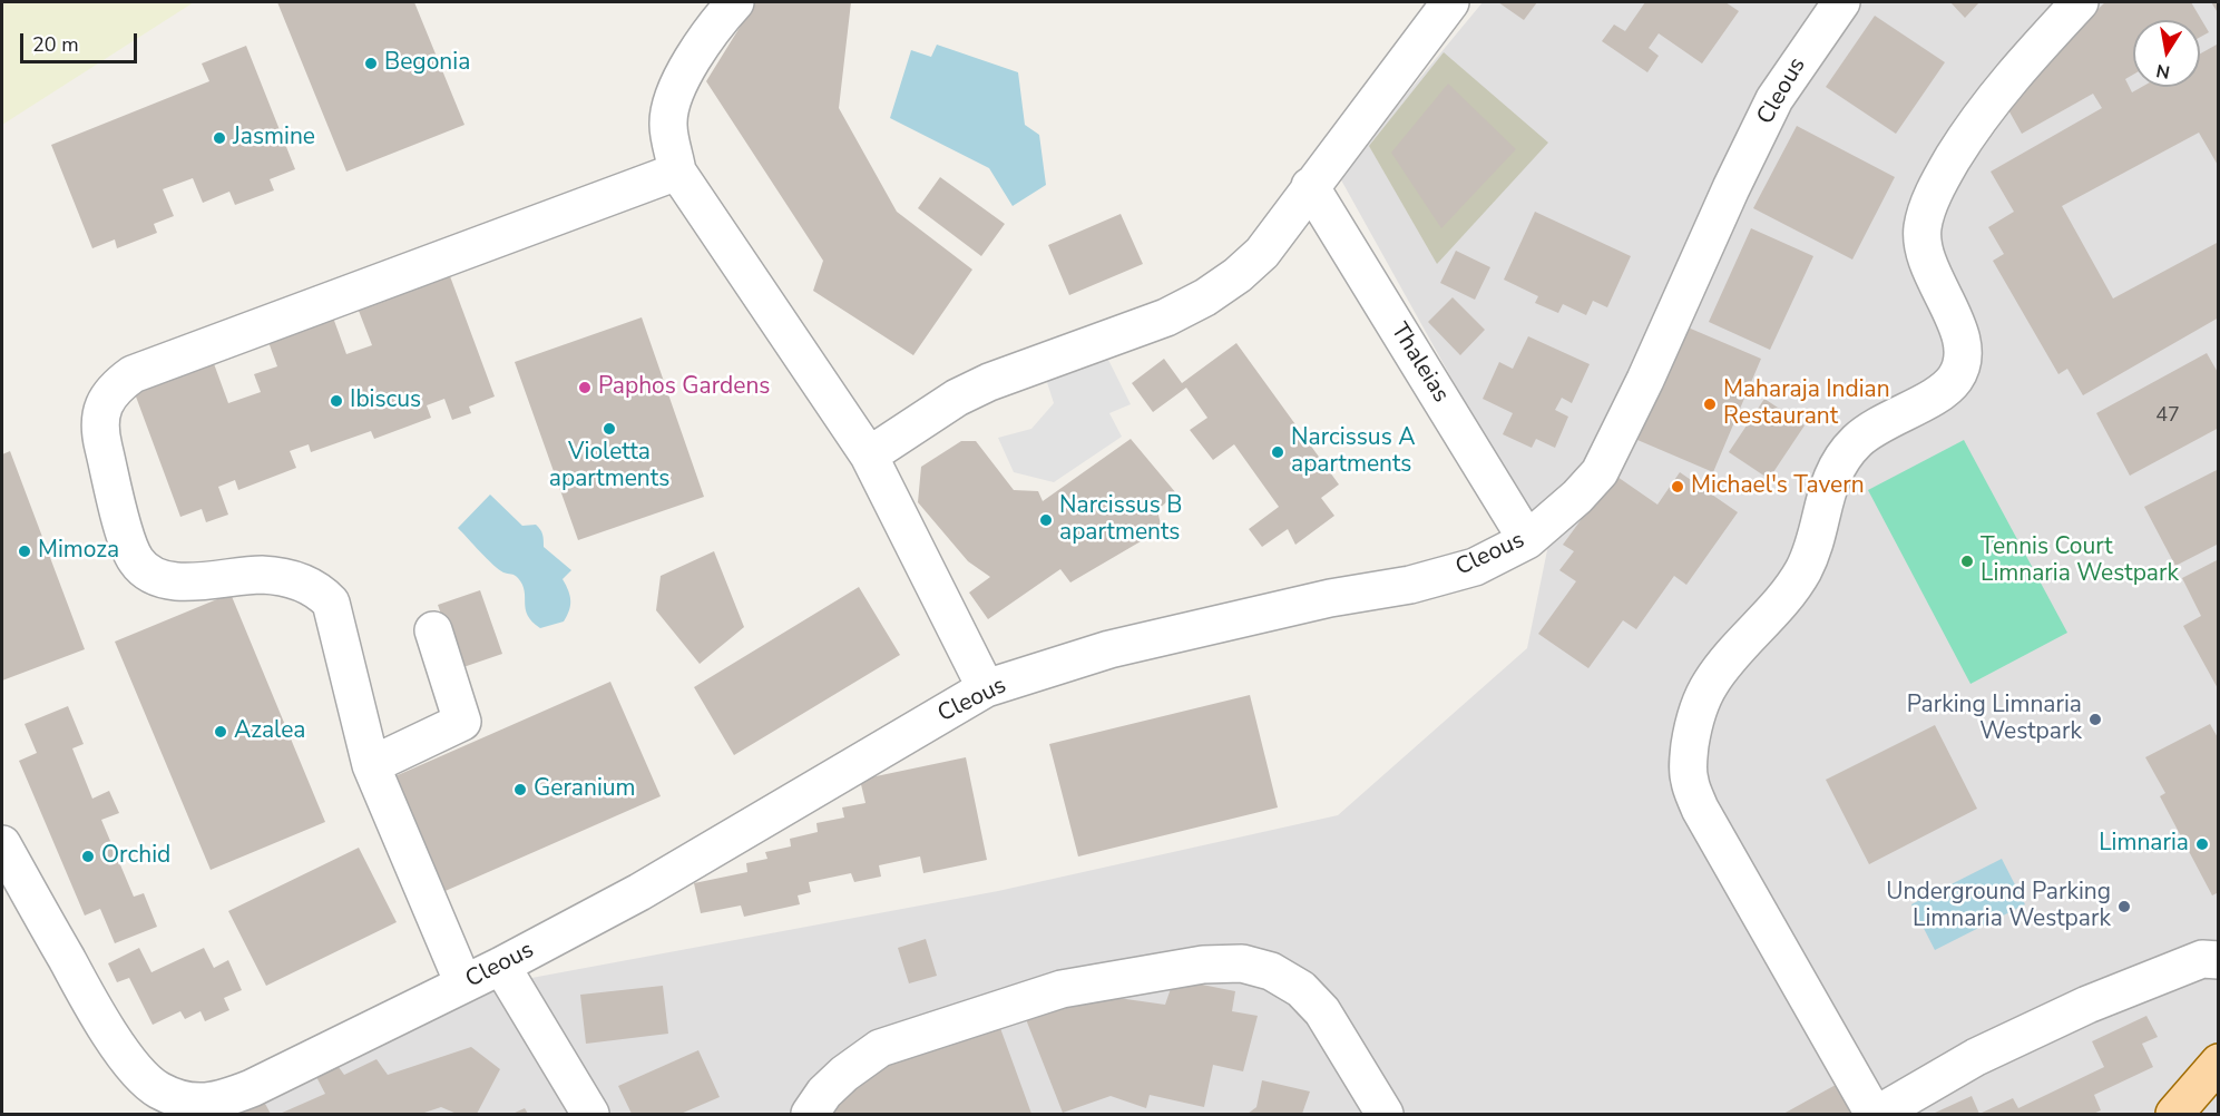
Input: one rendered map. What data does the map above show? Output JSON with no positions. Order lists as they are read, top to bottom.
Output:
{
  "streets": {
    "street": ["Cleous", "Thaleias"]
  },
  "crossings": [
    ["Cleous", "Thaleias"]
  ],
  "places": [
    "Begonia",
    "Jasmine",
    "Paphos Gardens",
    "Ibiscus",
    "Maharaja Indian Restaurant",
    "Violetta apartments",
    "Narcissus A apartments",
    "Michael's Tavern",
    "Narcissus B apartments",
    "Mimoza",
    "Tennis Court Limnaria Westpark",
    "Parking Limnaria Westpark",
    "Azalea",
    "Geranium",
    "Limnaria",
    "Orchid",
    "Underground Parking Limnaria Westpark"
  ],
  "house_numbers": ["47"],
  "scale_bar": "20 m",
  "north": "bottom"
}
